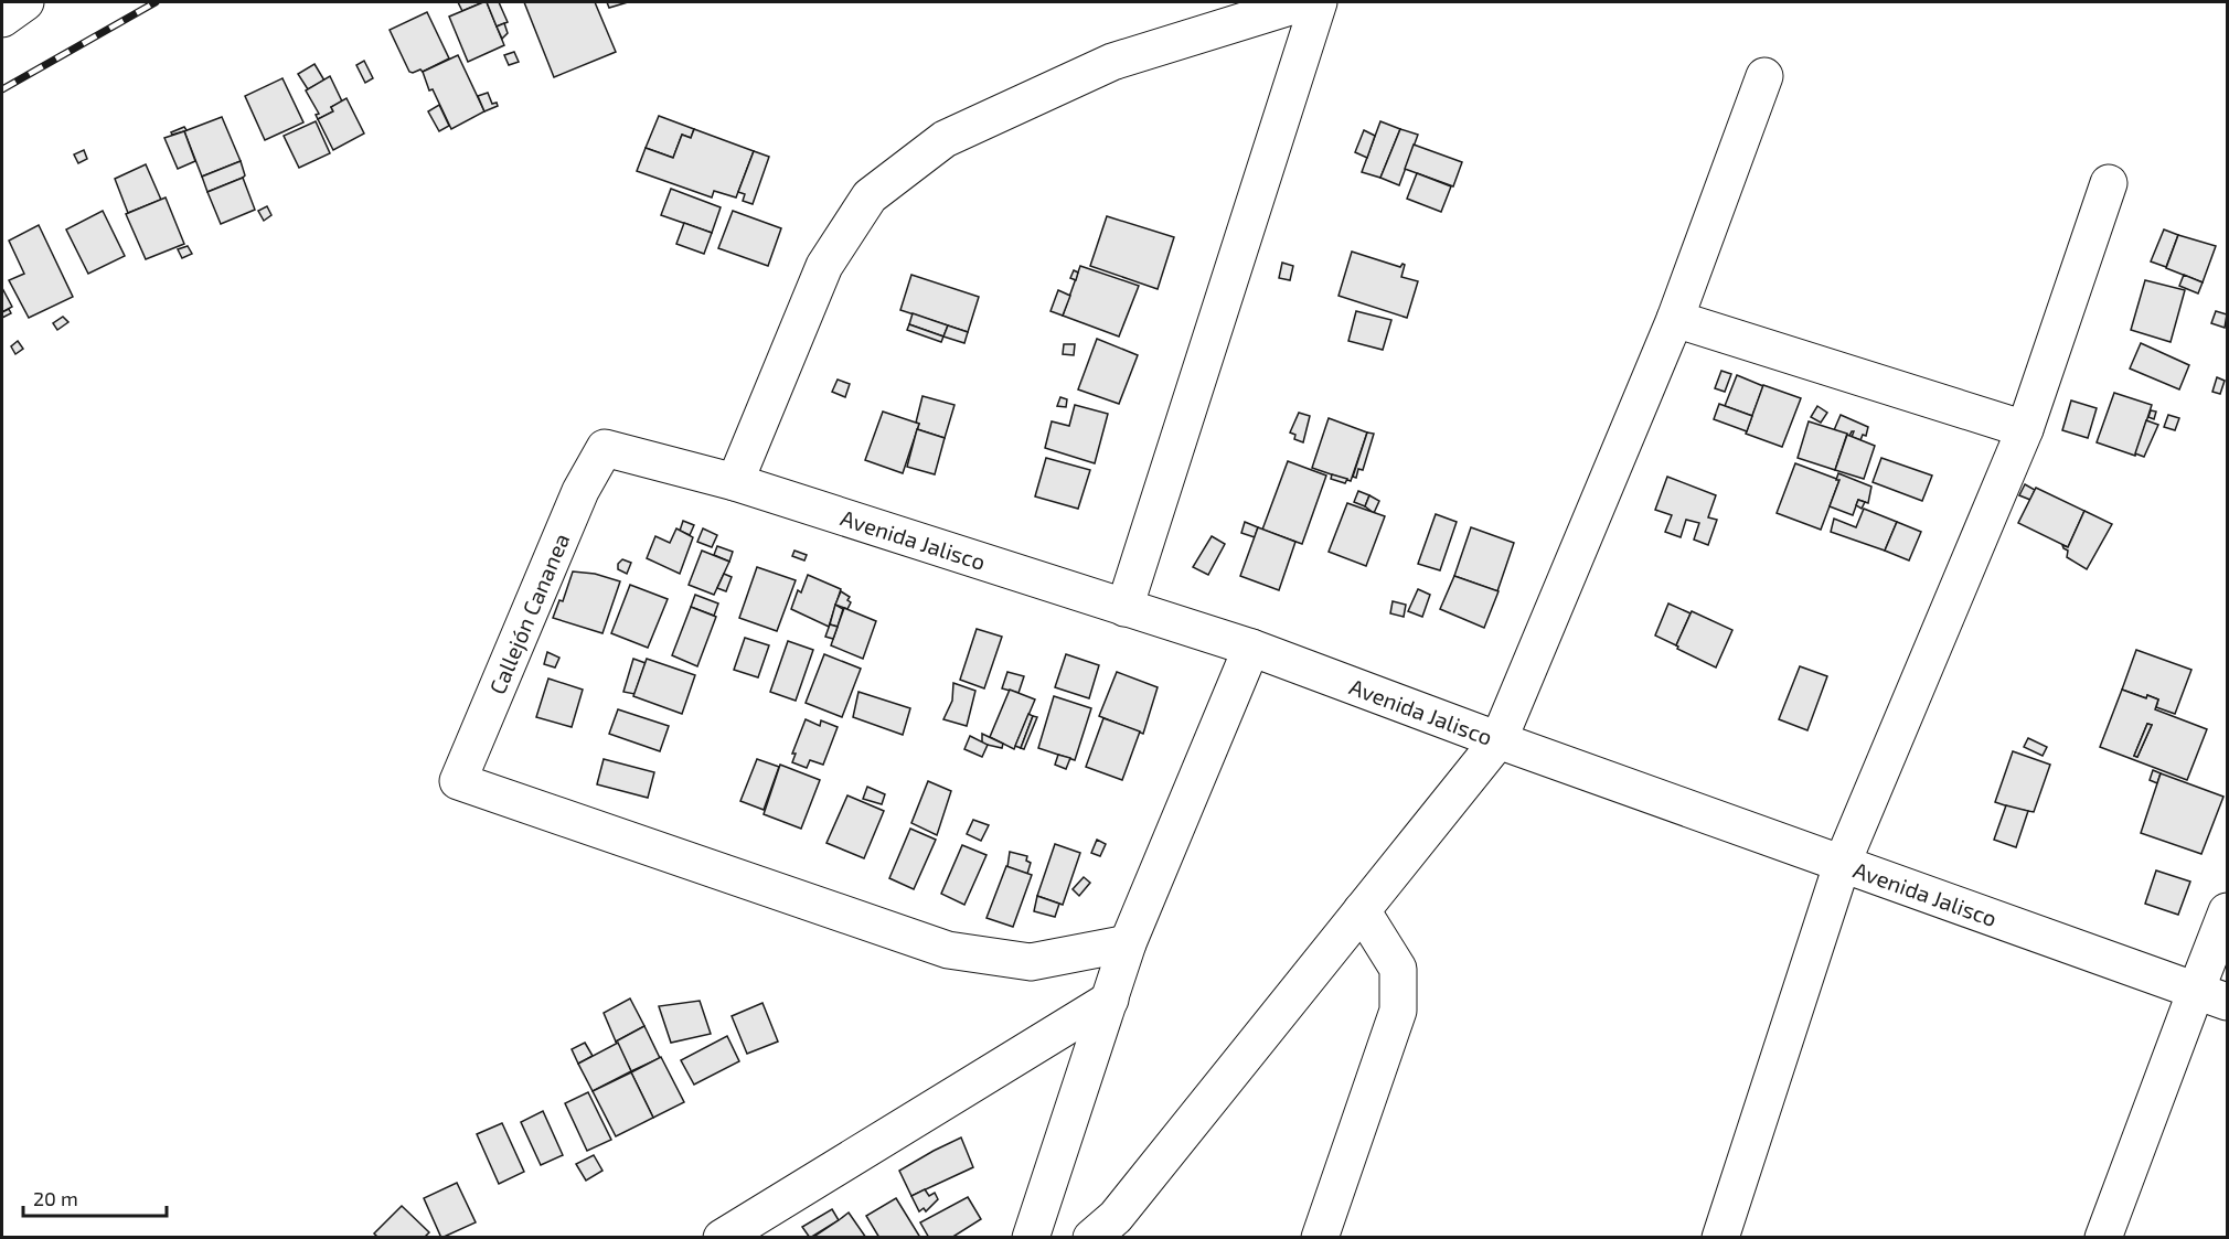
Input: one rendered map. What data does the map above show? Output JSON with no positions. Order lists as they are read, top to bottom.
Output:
{
  "streets": {
    "street": ["Avenida Jalisco", "Callejón Cananea"]
  },
  "crossings": [
    ["Avenida Jalisco", "Callejón Cananea"]
  ],
  "scale_bar": "20 m"
}
